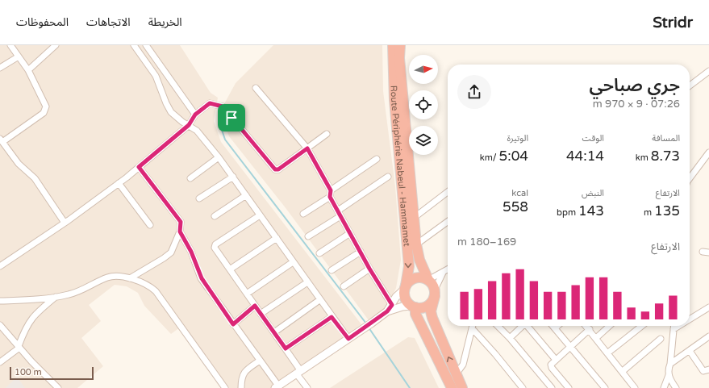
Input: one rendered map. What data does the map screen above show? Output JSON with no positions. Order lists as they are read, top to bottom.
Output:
{
  "streets": {
    "highway": ["Route Périphérie Nabeul - Hammamet"]
  },
  "scale_bar": "100 m",
  "north": "right",
  "page": {
    "header": "Stridr",
    "nav": ["الخريطة", "الاتجاهات", "المحفوظات"],
    "heading": ["جري صباحي", "07:26 · 9 × 970 m"],
    "stats": [
      ["المسافة", "8.73 km"],
      ["الوقت", "44:14"],
      ["الوتيرة", "5:04 /km"],
      ["الارتفاع", "135 m"],
      ["النبض", "143 bpm"],
      ["kcal", "558"]
    ],
    "chart": ["الارتفاع", "169–180 m"],
    "scale": "100 m"
  }
}
